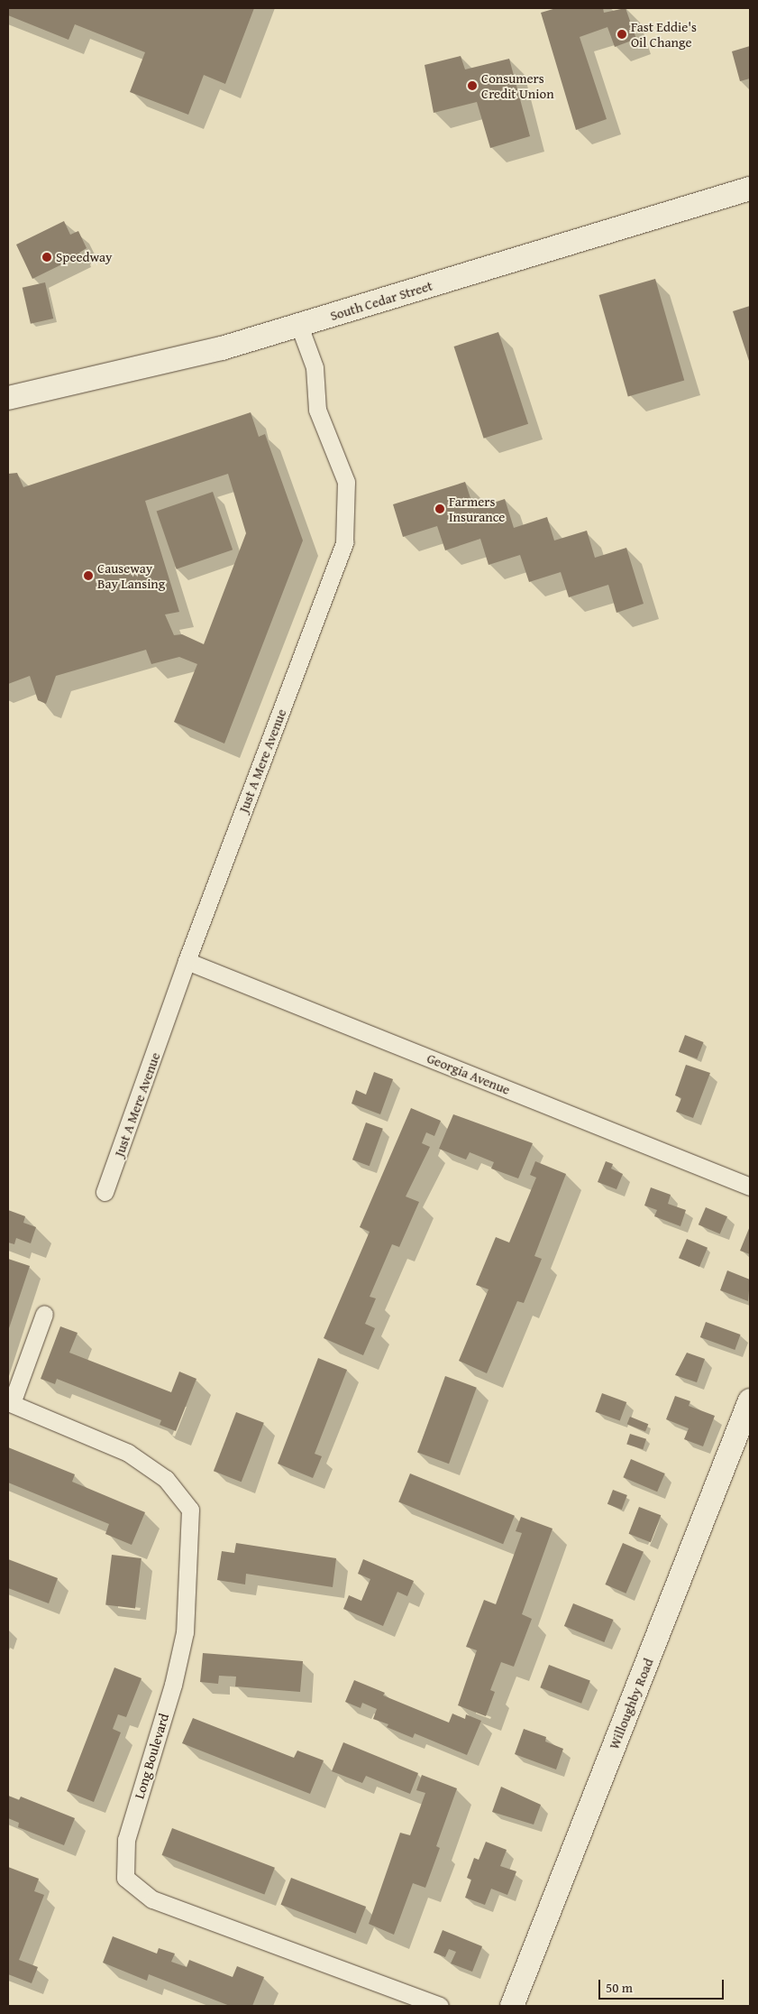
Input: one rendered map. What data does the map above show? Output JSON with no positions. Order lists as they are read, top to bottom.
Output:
{
  "streets": {
    "main road": ["South Cedar Street", "Willoughby Road"],
    "street": ["Just A Mere Avenue", "Georgia Avenue", "Long Boulevard"]
  },
  "crossings": [
    ["South Cedar Street", "Just A Mere Avenue"],
    ["Just A Mere Avenue", "Georgia Avenue"]
  ],
  "places": [
    "Fast Eddie's Oil Change",
    "Consumers Credit Union",
    "Speedway",
    "Farmers Insurance",
    "Causeway Bay Lansing"
  ],
  "scale_bar": "50 m"
}
